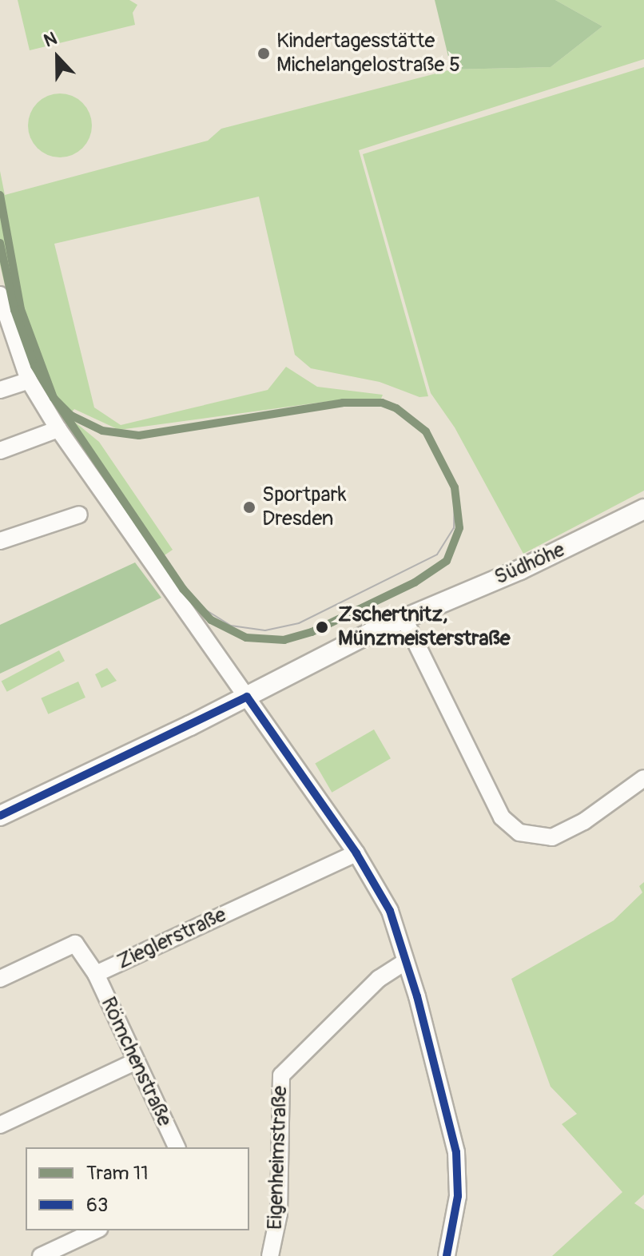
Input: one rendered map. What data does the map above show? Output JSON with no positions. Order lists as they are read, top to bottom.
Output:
{
  "streets": {
    "street": [
      "Südhöhe",
      "Zieglerstraße",
      "Römchenstraße",
      "Eigenheimstraße"
    ]
  },
  "crossings": [
    ["Zieglerstraße", "Römchenstraße"]
  ],
  "places": ["Kindertagesstätte Michelangelostraße 5", "Sportpark Dresden", "Zschertnitz, Münzmeisterstraße"],
  "lines": ["tram line 11", "transit line 63"],
  "legend": ["Tram 11", "63"],
  "north": "top"
}
